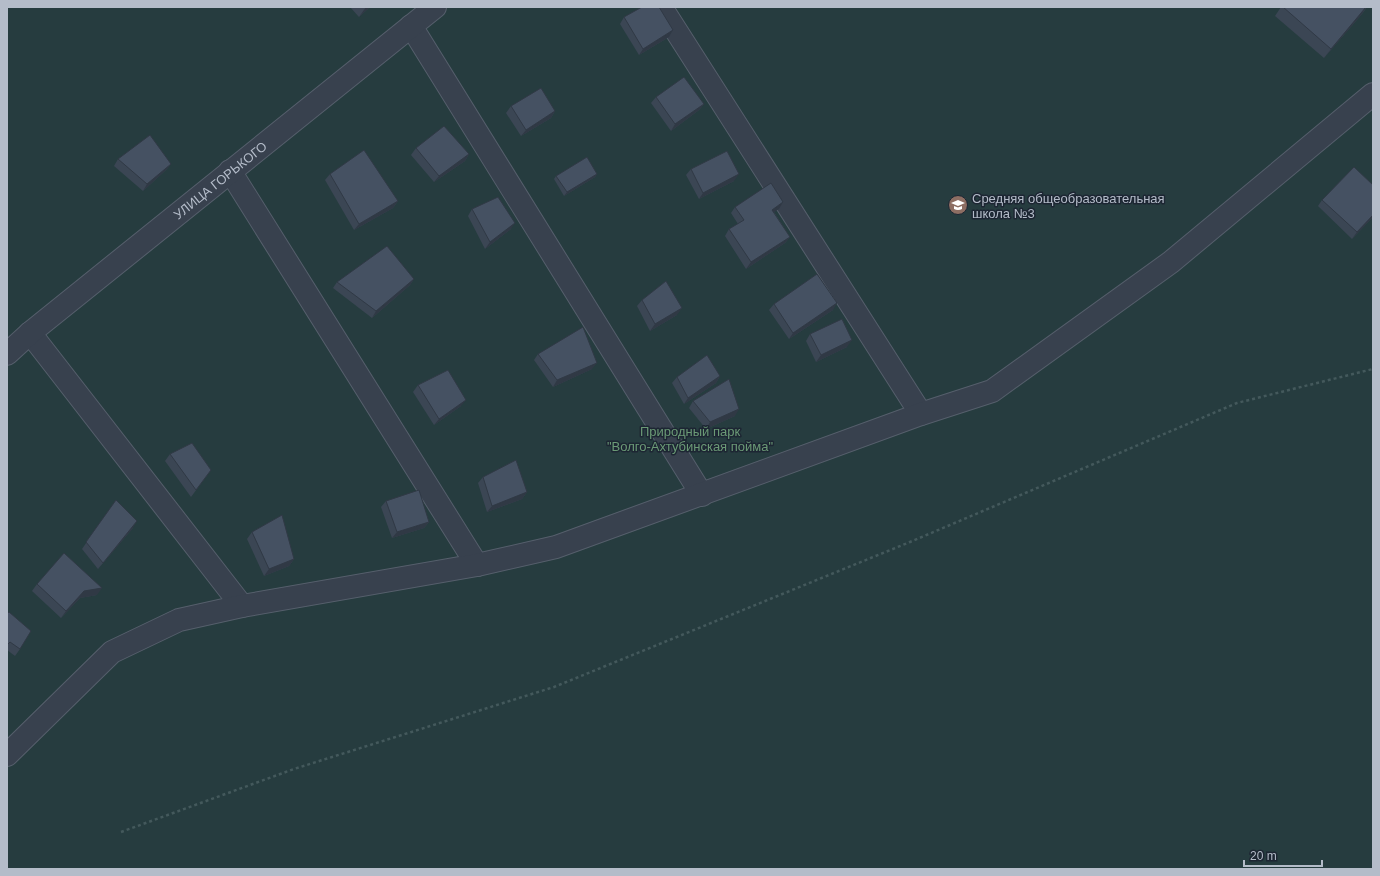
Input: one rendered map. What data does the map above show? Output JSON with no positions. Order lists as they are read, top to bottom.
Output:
{
  "streets": {
    "street": ["УЛИЦА ГОРЬКОГО"]
  },
  "parks": ["Природный парк \"Волго-Ахтубинская пойма\""],
  "places": {
    "school or university": ["Средняя общеобразовательная школа №3"]
  },
  "scale_bar": "20 m"
}
